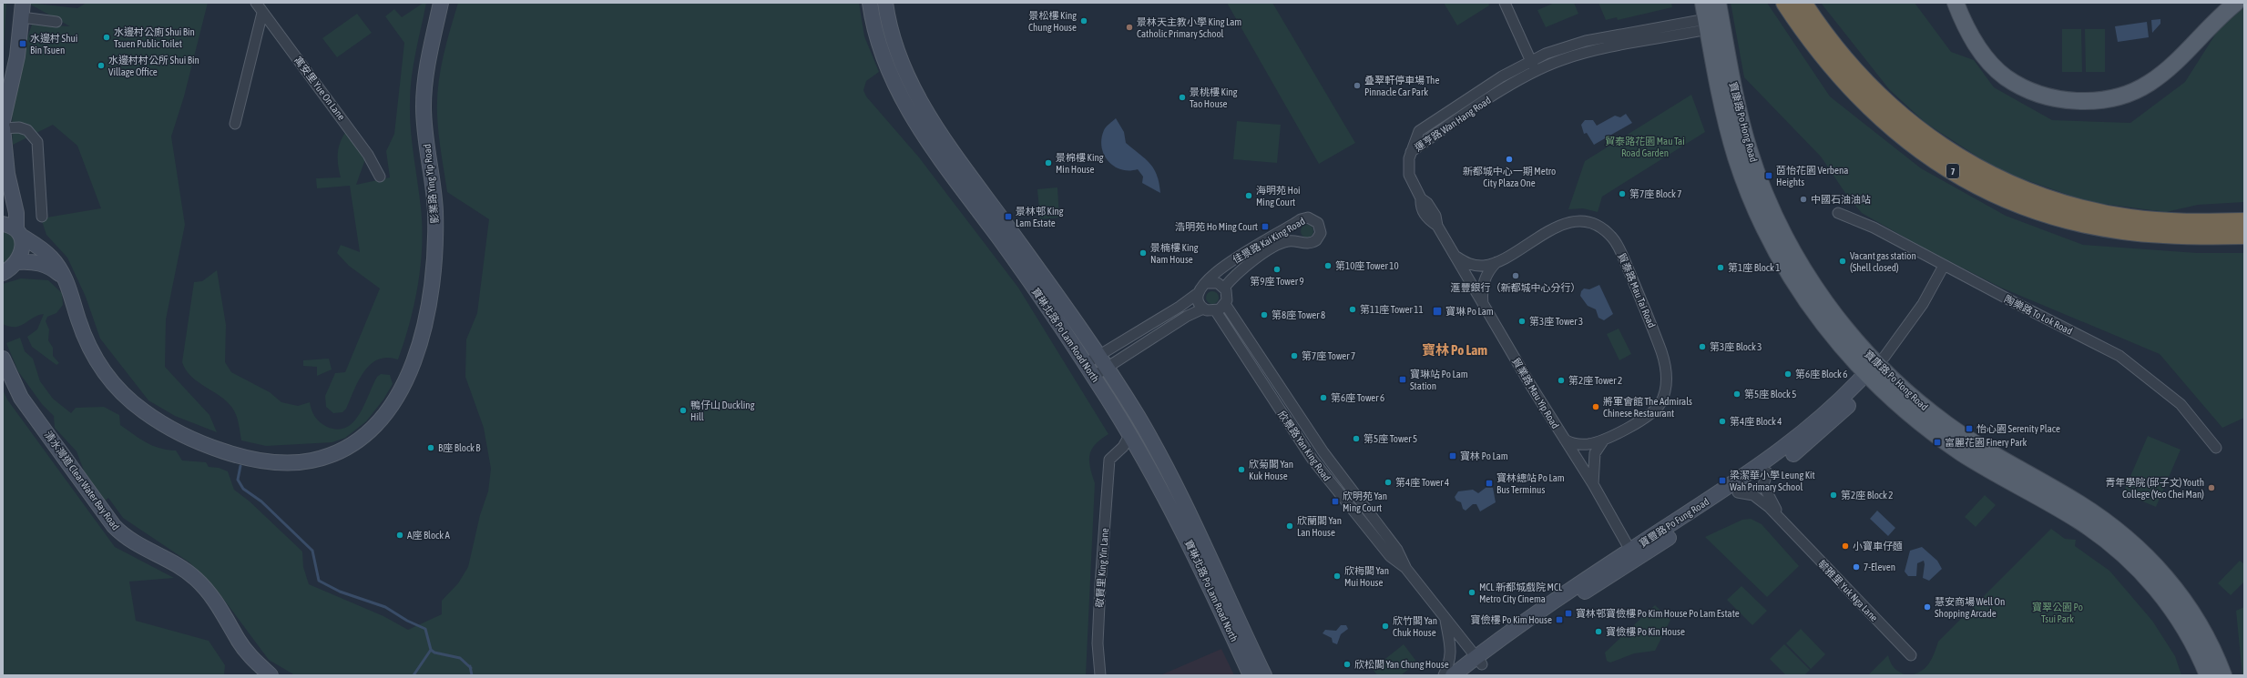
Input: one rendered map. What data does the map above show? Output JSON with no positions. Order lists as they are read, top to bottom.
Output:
{
  "streets": {
    "highway": ["7"],
    "main road": [
      "寶康路 Po Hong Road",
      "影業路 Ying Yip Road",
      "寶琳北路 Po Lam Road North",
      "清水灣道 Clear Water Bay Road",
      "寶豐路 Po Fung Road"
    ],
    "street": [
      "寓安里 Yue On Lane",
      "運亨路 Wan Hang Road",
      "佳景路 Kai King Road",
      "貿泰路 Mau Tai Road",
      "陶樂路 To Lok Road",
      "貿業路 Mau Yip Road",
      "欣景路 Yan King Road",
      "敬賢里 King Yin Lane",
      "毓雅里 Yuk Nga Lane"
    ]
  },
  "crossings": [
    ["寶康路 Po Hong Road", "運亨路 Wan Hang Road"],
    ["寶康路 Po Hong Road", "寶豐路 Po Fung Road"],
    ["運亨路 Wan Hang Road", "貿業路 Mau Yip Road"],
    ["佳景路 Kai King Road", "寶琳北路 Po Lam Road North"],
    ["佳景路 Kai King Road", "欣景路 Yan King Road"],
    ["貿泰路 Mau Tai Road", "貿業路 Mau Yip Road"],
    ["陶樂路 To Lok Road", "寶豐路 Po Fung Road"],
    ["寶琳北路 Po Lam Road North", "敬賢里 King Yin Lane"],
    ["貿業路 Mau Yip Road", "寶豐路 Po Fung Road"],
    ["欣景路 Yan King Road", "寶豐路 Po Fung Road"],
    ["寶豐路 Po Fung Road", "毓雅里 Yuk Nga Lane"]
  ],
  "districts": ["寶林 Po Lam"],
  "parks": ["貿泰路花園 Mau Tai Road Garden", "寶翠公園 Po Tsui Park"],
  "places": {
    "other": [
      "景松樓 King Chung House",
      "景林天主教小學 King Lam Catholic Primary School",
      "水邊村公廁 Shui Bin Tsuen Public Toilet",
      "水邊村村公所 Shui Bin Village Office",
      "叠翠軒停車場 The Pinnacle Car Park",
      "景桃樓 King Tao House",
      "新都城中心一期 Metro City Plaza One",
      "景棉樓 King Min House",
      "第7座 Block 7",
      "海明苑 Hoi Ming Court",
      "中國石油油站",
      "景楠樓 King Nam House",
      "Vacant gas station (Shell closed)",
      "第10座 Tower 10",
      "第1座 Block 1",
      "第9座 Tower 9",
      "滙豐銀行（新都城中心分行）",
      "第11座 Tower 11",
      "第8座 Tower 8",
      "第3座 Tower 3",
      "第3座 Block 3",
      "第7座 Tower 7",
      "第6座 Block 6",
      "第2座 Tower 2",
      "第5座 Block 5",
      "第6座 Tower 6",
      "將軍會館 The Admirals Chinese Restaurant",
      "鴨仔山 Duckling Hill",
      "第4座 Block 4",
      "第5座 Tower 5",
      "B座 Block B",
      "欣菊閣 Yan Kuk House",
      "第4座 Tower 4",
      "青年學院 (邱子文) Youth College (Yeo Chei Man)",
      "第2座 Block 2",
      "欣蘭閣 Yan Lan House",
      "A座 Block A",
      "小寶車仔麵",
      "7-Eleven",
      "欣梅閣 Yan Mui House",
      "MCL 新都城戲院 MCL Metro City Cinema",
      "慧安商場 Well On Shopping Arcade",
      "欣竹閣 Yan Chuk House",
      "寶儉樓 Po Kin House",
      "欣松閣 Yan Chung House"
    ],
    "transit": [
      "水邊村 Shui Bin Tsuen",
      "茵怡花園 Verbena Heights",
      "景林邨 King Lam Estate",
      "浩明苑 Ho Ming Court",
      "寶琳 Po Lam",
      "寶琳站 Po Lam Station",
      "怡心園 Serenity Place",
      "富麗花園 Finery Park",
      "寶林 Po Lam",
      "梁潔華小學 Leung Kit Wah Primary School",
      "寶林總站 Po Lam Bus Terminus",
      "欣明苑 Yan Ming Court",
      "寶林邨寶儉樓 Po Kim House Po Lam Estate",
      "寶儉樓 Po Kim House"
    ]
  }
}
